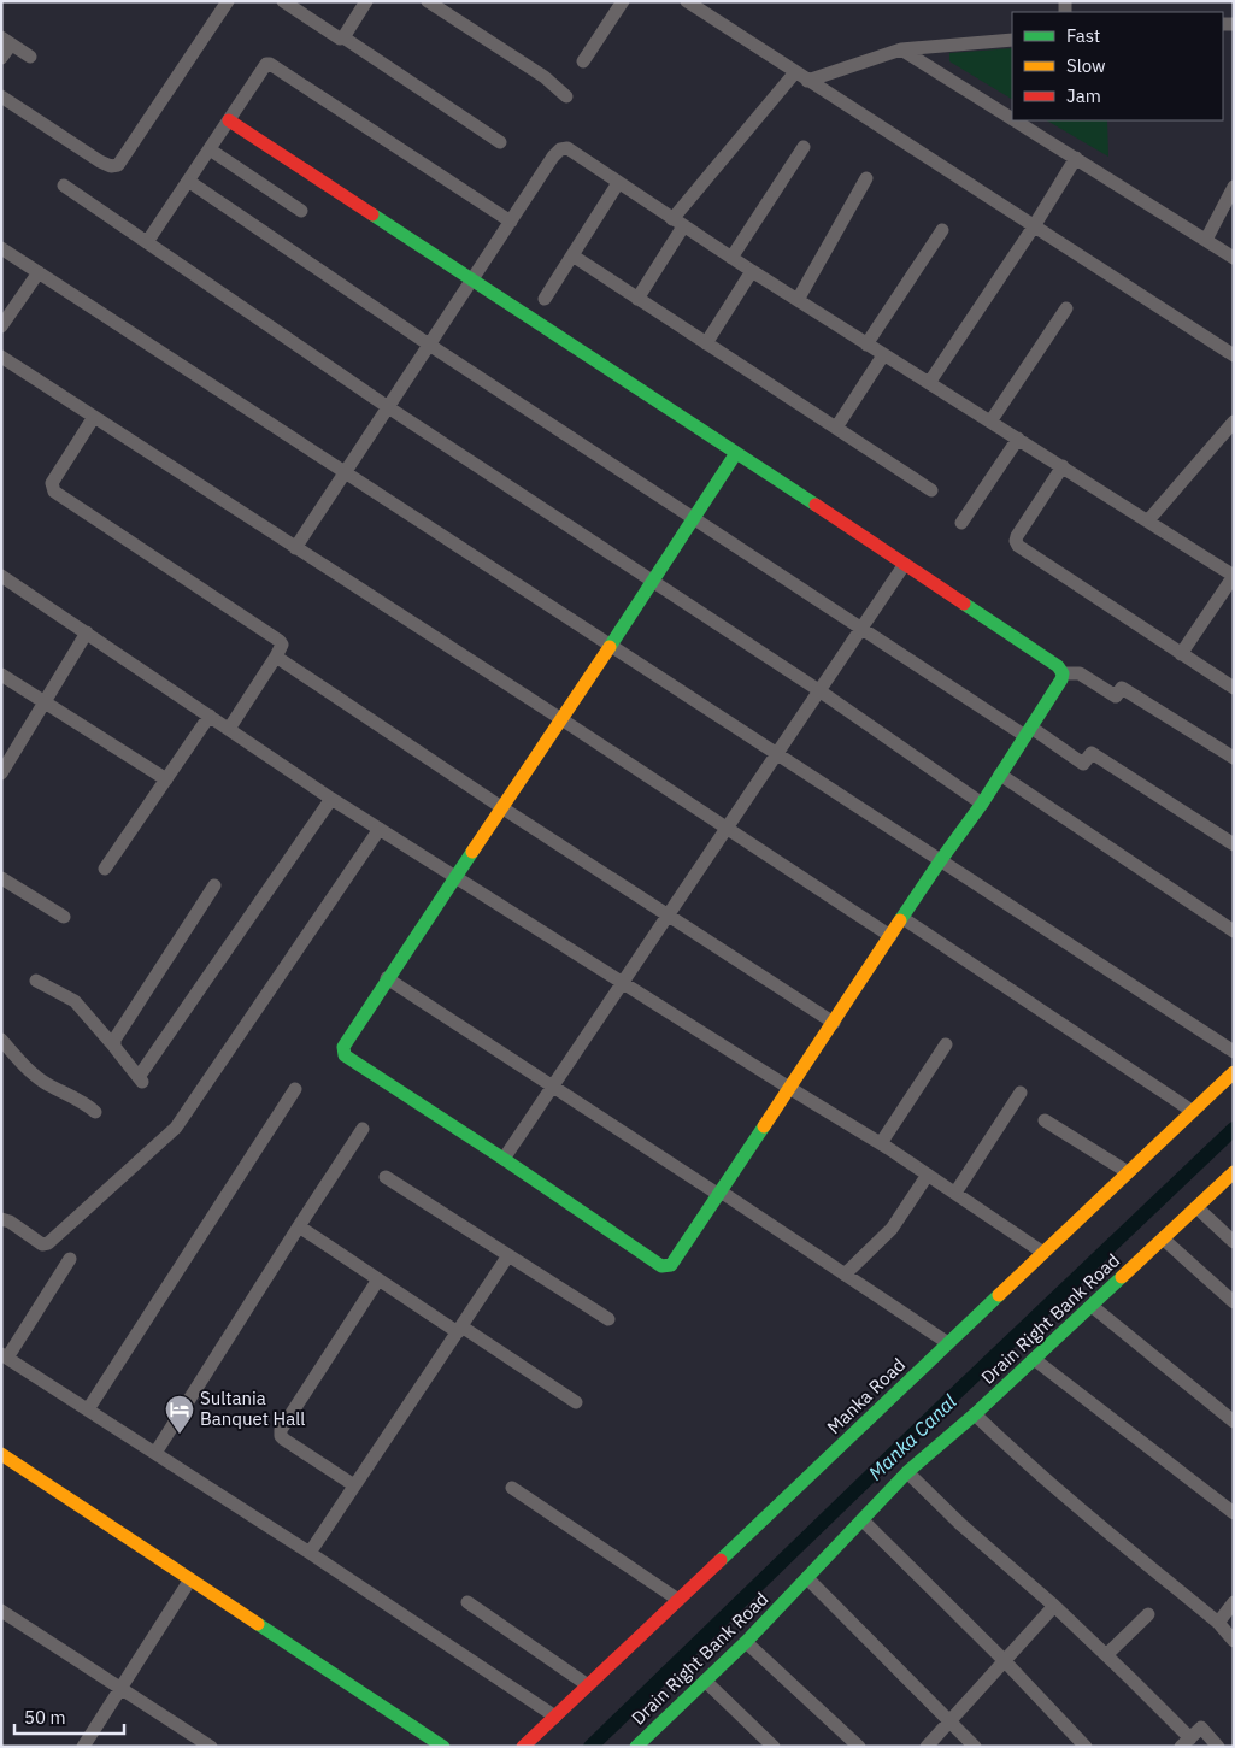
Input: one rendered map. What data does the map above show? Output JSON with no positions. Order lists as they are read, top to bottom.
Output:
{
  "streets": {
    "street": ["Drain Right Bank Road", "Manka Road"]
  },
  "water": ["Manka Canal"],
  "places": {
    "hotel": ["Sultania Banquet Hall"]
  },
  "legend": ["Fast", "Slow", "Jam"],
  "scale_bar": "50 m"
}
